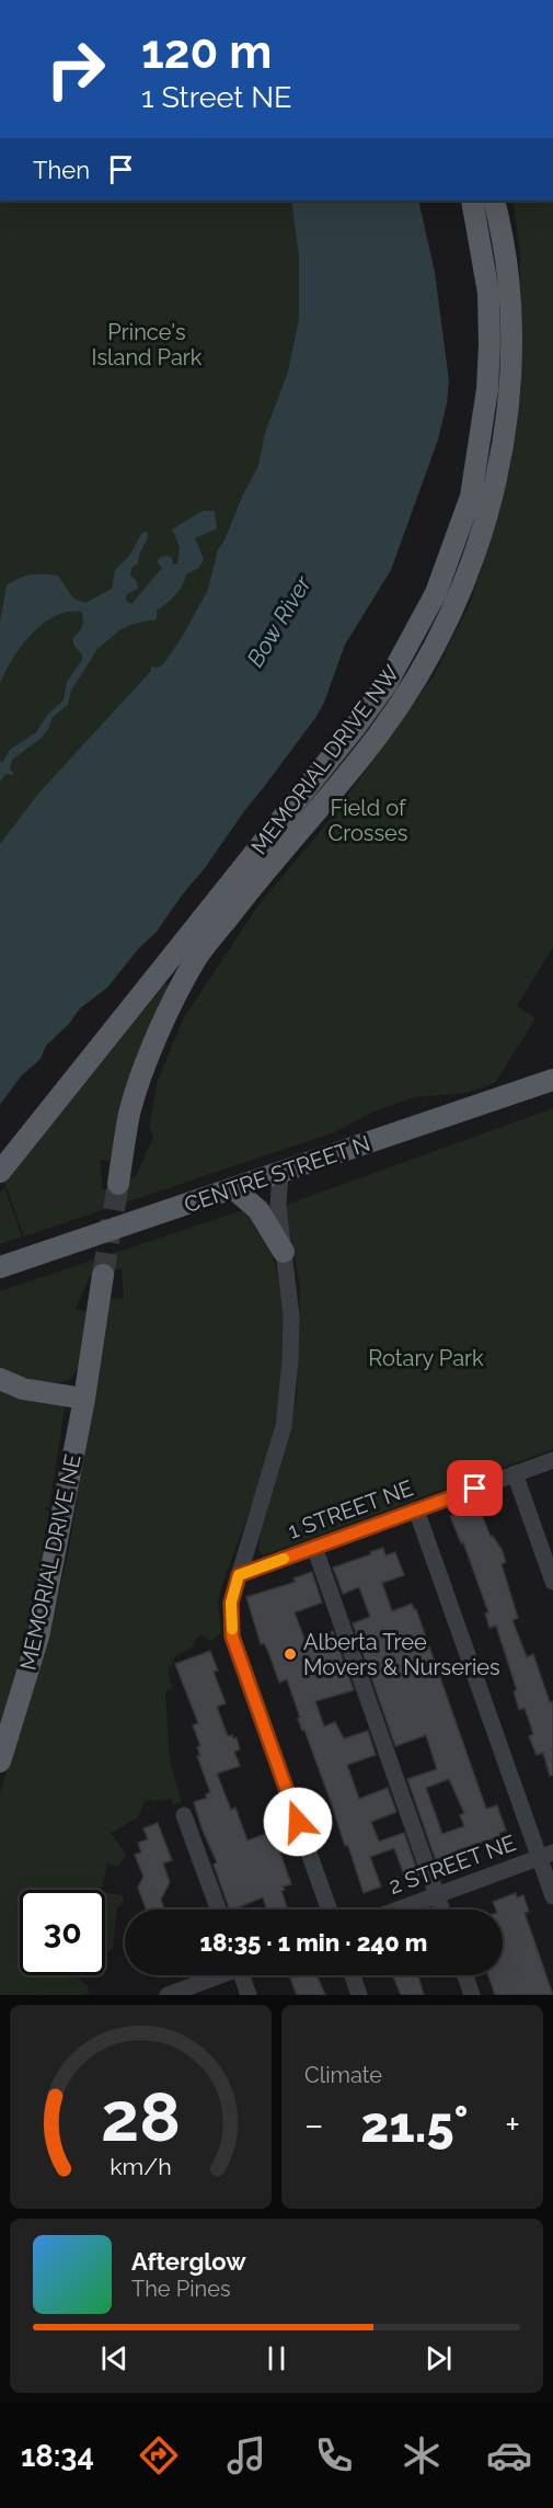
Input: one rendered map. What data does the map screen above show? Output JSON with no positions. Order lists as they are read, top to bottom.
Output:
{
  "streets": {
    "main road": ["MEMORIAL DRIVE NW", "CENTRE STREET N", "MEMORIAL DRIVE NE"],
    "street": ["1 STREET NE", "2 STREET NE"]
  },
  "water": ["Bow River"],
  "parks": ["Prince's Island Park", "Field of Crosses", "Rotary Park"],
  "places": ["Alberta Tree Movers & Nurseries"],
  "page": {
    "turn": ["120 m", "1 Street NE"],
    "then": "Then",
    "limit": "30",
    "trip": "18:35 · 1 min · 240 m",
    "tile": "Climate",
    "heat": ["−", "21.5°", "+"],
    "song": ["Afterglow", "The Pines"],
    "tabs": "18:34",
    "gauge": ["28", "km/h"]
  }
}
